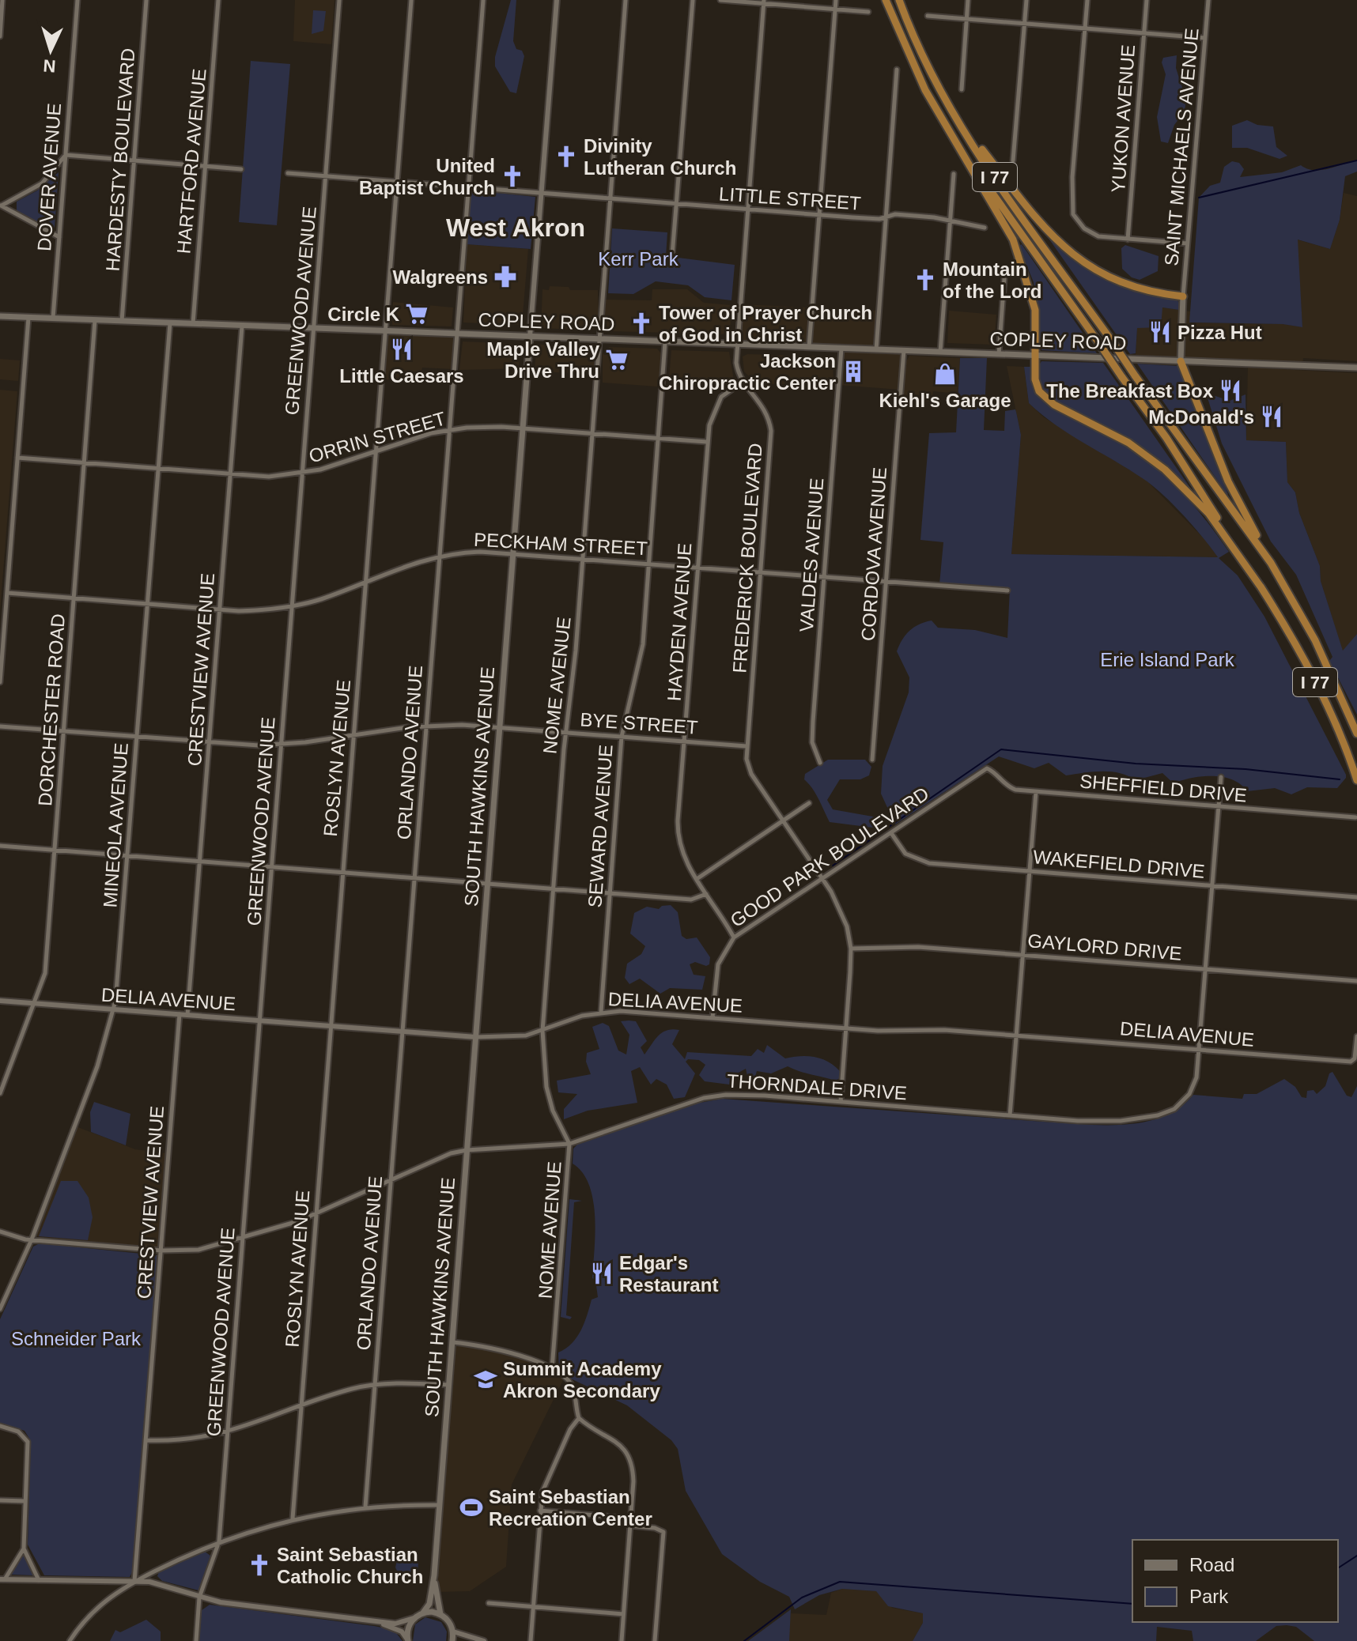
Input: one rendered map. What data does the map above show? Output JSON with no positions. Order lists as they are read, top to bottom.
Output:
{
  "streets": {
    "highway": ["I 77"],
    "main road": ["COPLEY ROAD", "SOUTH HAWKINS AVENUE"],
    "street": [
      "YUKON AVENUE",
      "SAINT MICHAELS AVENUE",
      "HARDESTY BOULEVARD",
      "HARTFORD AVENUE",
      "DOVER AVENUE",
      "LITTLE STREET",
      "GREENWOOD AVENUE",
      "ORRIN STREET",
      "PECKHAM STREET",
      "CORDOVA AVENUE",
      "VALDES AVENUE",
      "FREDERICK BOULEVARD",
      "HAYDEN AVENUE",
      "CRESTVIEW AVENUE",
      "NOME AVENUE",
      "DORCHESTER ROAD",
      "BYE STREET",
      "ORLANDO AVENUE",
      "ROSLYN AVENUE",
      "SHEFFIELD DRIVE",
      "MINEOLA AVENUE",
      "SEWARD AVENUE",
      "GOOD PARK BOULEVARD",
      "WAKEFIELD DRIVE",
      "GAYLORD DRIVE",
      "DELIA AVENUE",
      "THORNDALE DRIVE"
    ]
  },
  "crossings": [
    ["HARDESTY BOULEVARD", "COPLEY ROAD"],
    ["HARTFORD AVENUE", "COPLEY ROAD"],
    ["DOVER AVENUE", "COPLEY ROAD"],
    ["LITTLE STREET", "GREENWOOD AVENUE"],
    ["LITTLE STREET", "NOME AVENUE"],
    ["LITTLE STREET", "ORLANDO AVENUE"],
    ["LITTLE STREET", "ROSLYN AVENUE"],
    ["LITTLE STREET", "SOUTH HAWKINS AVENUE"],
    ["GREENWOOD AVENUE", "COPLEY ROAD"],
    ["GREENWOOD AVENUE", "ORRIN STREET"],
    ["GREENWOOD AVENUE", "PECKHAM STREET"],
    ["GREENWOOD AVENUE", "BYE STREET"],
    ["GREENWOOD AVENUE", "DELIA AVENUE"],
    ["GREENWOOD AVENUE", "THORNDALE DRIVE"],
    ["COPLEY ROAD", "CORDOVA AVENUE"],
    ["COPLEY ROAD", "VALDES AVENUE"],
    ["COPLEY ROAD", "CRESTVIEW AVENUE"],
    ["COPLEY ROAD", "NOME AVENUE"],
    ["COPLEY ROAD", "DORCHESTER ROAD"],
    ["COPLEY ROAD", "ORLANDO AVENUE"],
    ["COPLEY ROAD", "ROSLYN AVENUE"],
    ["COPLEY ROAD", "SOUTH HAWKINS AVENUE"],
    ["COPLEY ROAD", "MINEOLA AVENUE"],
    ["COPLEY ROAD", "SEWARD AVENUE"],
    ["ORRIN STREET", "HAYDEN AVENUE"],
    ["ORRIN STREET", "CRESTVIEW AVENUE"],
    ["ORRIN STREET", "NOME AVENUE"],
    ["ORRIN STREET", "DORCHESTER ROAD"],
    ["ORRIN STREET", "ORLANDO AVENUE"],
    ["ORRIN STREET", "ROSLYN AVENUE"],
    ["ORRIN STREET", "SOUTH HAWKINS AVENUE"],
    ["ORRIN STREET", "MINEOLA AVENUE"],
    ["ORRIN STREET", "SEWARD AVENUE"],
    ["PECKHAM STREET", "CORDOVA AVENUE"],
    ["PECKHAM STREET", "VALDES AVENUE"],
    ["PECKHAM STREET", "FREDERICK BOULEVARD"],
    ["PECKHAM STREET", "HAYDEN AVENUE"],
    ["PECKHAM STREET", "CRESTVIEW AVENUE"],
    ["PECKHAM STREET", "NOME AVENUE"],
    ["PECKHAM STREET", "DORCHESTER ROAD"],
    ["PECKHAM STREET", "ORLANDO AVENUE"],
    ["PECKHAM STREET", "ROSLYN AVENUE"],
    ["PECKHAM STREET", "SOUTH HAWKINS AVENUE"],
    ["PECKHAM STREET", "MINEOLA AVENUE"],
    ["PECKHAM STREET", "SEWARD AVENUE"],
    ["FREDERICK BOULEVARD", "HAYDEN AVENUE"],
    ["FREDERICK BOULEVARD", "BYE STREET"],
    ["FREDERICK BOULEVARD", "GOOD PARK BOULEVARD"],
    ["FREDERICK BOULEVARD", "GAYLORD DRIVE"],
    ["FREDERICK BOULEVARD", "DELIA AVENUE"],
    ["FREDERICK BOULEVARD", "THORNDALE DRIVE"],
    ["HAYDEN AVENUE", "BYE STREET"],
    ["HAYDEN AVENUE", "GOOD PARK BOULEVARD"],
    ["CRESTVIEW AVENUE", "BYE STREET"],
    ["CRESTVIEW AVENUE", "DELIA AVENUE"],
    ["CRESTVIEW AVENUE", "THORNDALE DRIVE"],
    ["NOME AVENUE", "BYE STREET"],
    ["NOME AVENUE", "DELIA AVENUE"],
    ["NOME AVENUE", "THORNDALE DRIVE"],
    ["DORCHESTER ROAD", "BYE STREET"],
    ["DORCHESTER ROAD", "DELIA AVENUE"],
    ["BYE STREET", "ORLANDO AVENUE"],
    ["BYE STREET", "ROSLYN AVENUE"],
    ["BYE STREET", "SOUTH HAWKINS AVENUE"],
    ["BYE STREET", "MINEOLA AVENUE"],
    ["BYE STREET", "SEWARD AVENUE"],
    ["ORLANDO AVENUE", "DELIA AVENUE"],
    ["ORLANDO AVENUE", "THORNDALE DRIVE"],
    ["ROSLYN AVENUE", "DELIA AVENUE"],
    ["ROSLYN AVENUE", "THORNDALE DRIVE"],
    ["SOUTH HAWKINS AVENUE", "DELIA AVENUE"],
    ["SOUTH HAWKINS AVENUE", "THORNDALE DRIVE"],
    ["SHEFFIELD DRIVE", "GOOD PARK BOULEVARD"],
    ["SHEFFIELD DRIVE", "THORNDALE DRIVE"],
    ["MINEOLA AVENUE", "DELIA AVENUE"],
    ["MINEOLA AVENUE", "THORNDALE DRIVE"],
    ["SEWARD AVENUE", "DELIA AVENUE"],
    ["GOOD PARK BOULEVARD", "WAKEFIELD DRIVE"],
    ["GOOD PARK BOULEVARD", "DELIA AVENUE"],
    ["WAKEFIELD DRIVE", "THORNDALE DRIVE"],
    ["GAYLORD DRIVE", "THORNDALE DRIVE"],
    ["DELIA AVENUE", "THORNDALE DRIVE"]
  ],
  "districts": ["West Akron"],
  "parks": ["Kerr Park", "Erie Island Park", "Schneider Park"],
  "places": {
    "church": [
      "Divinity Lutheran Church",
      "United Baptist Church",
      "Mountain of the Lord",
      "Tower of Prayer Church of God in Christ",
      "Saint Sebastian Catholic Church"
    ],
    "pharmacy": ["Walgreens"],
    "supermarket": ["Circle K", "Maple Valley Drive Thru"],
    "restaurant": [
      "Pizza Hut",
      "Little Caesars",
      "The Breakfast Box",
      "McDonald's",
      "Edgar's Restaurant"
    ],
    "building": ["Jackson Chiropractic Center"],
    "shop": ["Kiehl's Garage"],
    "school or university": ["Summit Academy Akron Secondary"],
    "sports": ["Saint Sebastian Recreation Center"]
  },
  "legend": ["Road", "Park"],
  "north": "bottom"
}
